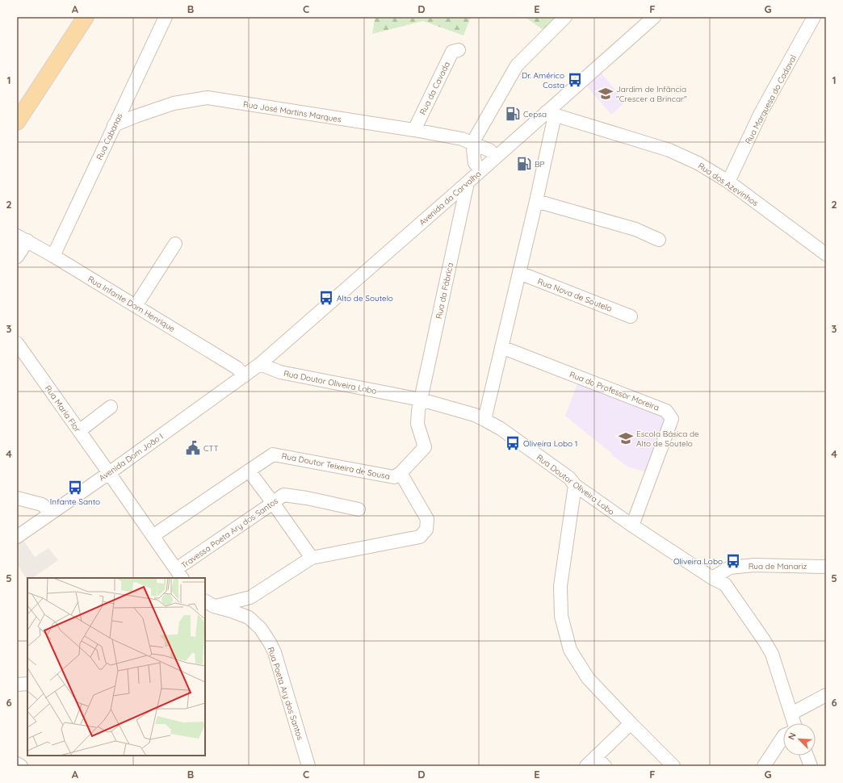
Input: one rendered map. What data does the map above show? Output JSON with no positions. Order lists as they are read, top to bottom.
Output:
{
  "streets": {
    "street": [
      "Rua da Cavada",
      "Rua Marquesa do Cadaval",
      "Rua José Martins Marques",
      "Rua Cabanas",
      "Rua dos Azevinhos",
      "Avenida da Carvalha",
      "Rua da Fábrica",
      "Rua Nova de Soutelo",
      "Rua Infante Dom Henrique",
      "Rua Doutor Oliveira Lobo",
      "Rua do Professor Moreira",
      "Rua Maria Flor",
      "Avenida Dom João I",
      "Rua Doutor Teixeira de Sousa",
      "Travessa Poeta Ary dos Santos",
      "Rua de Manariz",
      "Rua Poeta Ary dos Santos"
    ]
  },
  "crossings": [
    ["Rua da Cavada", "Rua José Martins Marques"],
    ["Rua Marquesa do Cadaval", "Rua dos Azevinhos"],
    ["Rua José Martins Marques", "Rua Cabanas"],
    ["Rua José Martins Marques", "Avenida da Carvalha"],
    ["Rua Cabanas", "Rua Infante Dom Henrique"],
    ["Rua dos Azevinhos", "Avenida da Carvalha"],
    ["Avenida da Carvalha", "Rua da Fábrica"],
    ["Avenida da Carvalha", "Rua Infante Dom Henrique"],
    ["Avenida da Carvalha", "Rua Doutor Oliveira Lobo"],
    ["Avenida da Carvalha", "Avenida Dom João I"],
    ["Rua da Fábrica", "Rua Doutor Oliveira Lobo"],
    ["Rua da Fábrica", "Rua Doutor Teixeira de Sousa"],
    ["Rua Infante Dom Henrique", "Avenida Dom João I"],
    ["Rua Doutor Oliveira Lobo", "Rua do Professor Moreira"],
    ["Rua Doutor Oliveira Lobo", "Rua Doutor Teixeira de Sousa"],
    ["Rua Doutor Oliveira Lobo", "Rua de Manariz"],
    ["Rua Maria Flor", "Avenida Dom João I"]
  ],
  "places": {
    "bus stop": [
      "Dr. Américo Costa",
      "Alto de Soutelo",
      "Oliveira Lobo 1",
      "Infante Santo",
      "Oliveira Lobo"
    ],
    "school or university": ["Jardim de Infância \"Crescer a Brincar\"", "Escola Básica de Alto de Soutelo"],
    "fuel station": ["Cepsa", "BP"],
    "public building": ["CTT"]
  },
  "north": "top left",
  "grid": {
    "columns": [
      "A",
      "B",
      "C",
      "D",
      "E",
      "F",
      "G"
    ],
    "rows": [
      "1",
      "2",
      "3",
      "4",
      "5",
      "6"
    ]
  }
}
